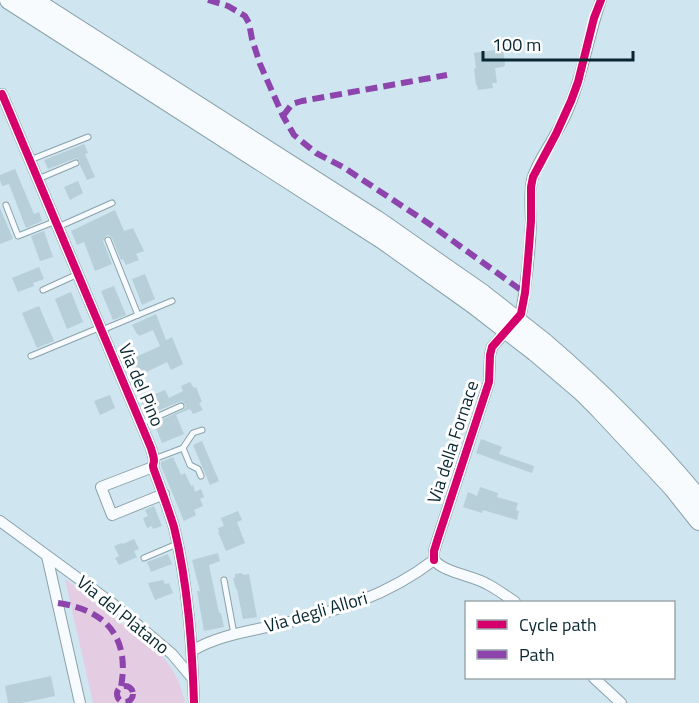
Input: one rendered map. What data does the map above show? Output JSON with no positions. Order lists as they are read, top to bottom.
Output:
{
  "streets": {
    "street": [
      "Via del Pino",
      "Via della Fornace",
      "Via degli Allori",
      "Via del Platano"
    ]
  },
  "crossings": [
    ["Via del Pino", "Via degli Allori"],
    ["Via del Pino", "Via del Platano"],
    ["Via della Fornace", "Via degli Allori"]
  ],
  "legend": ["Cycle path", "Path"],
  "scale_bar": "100 m"
}
